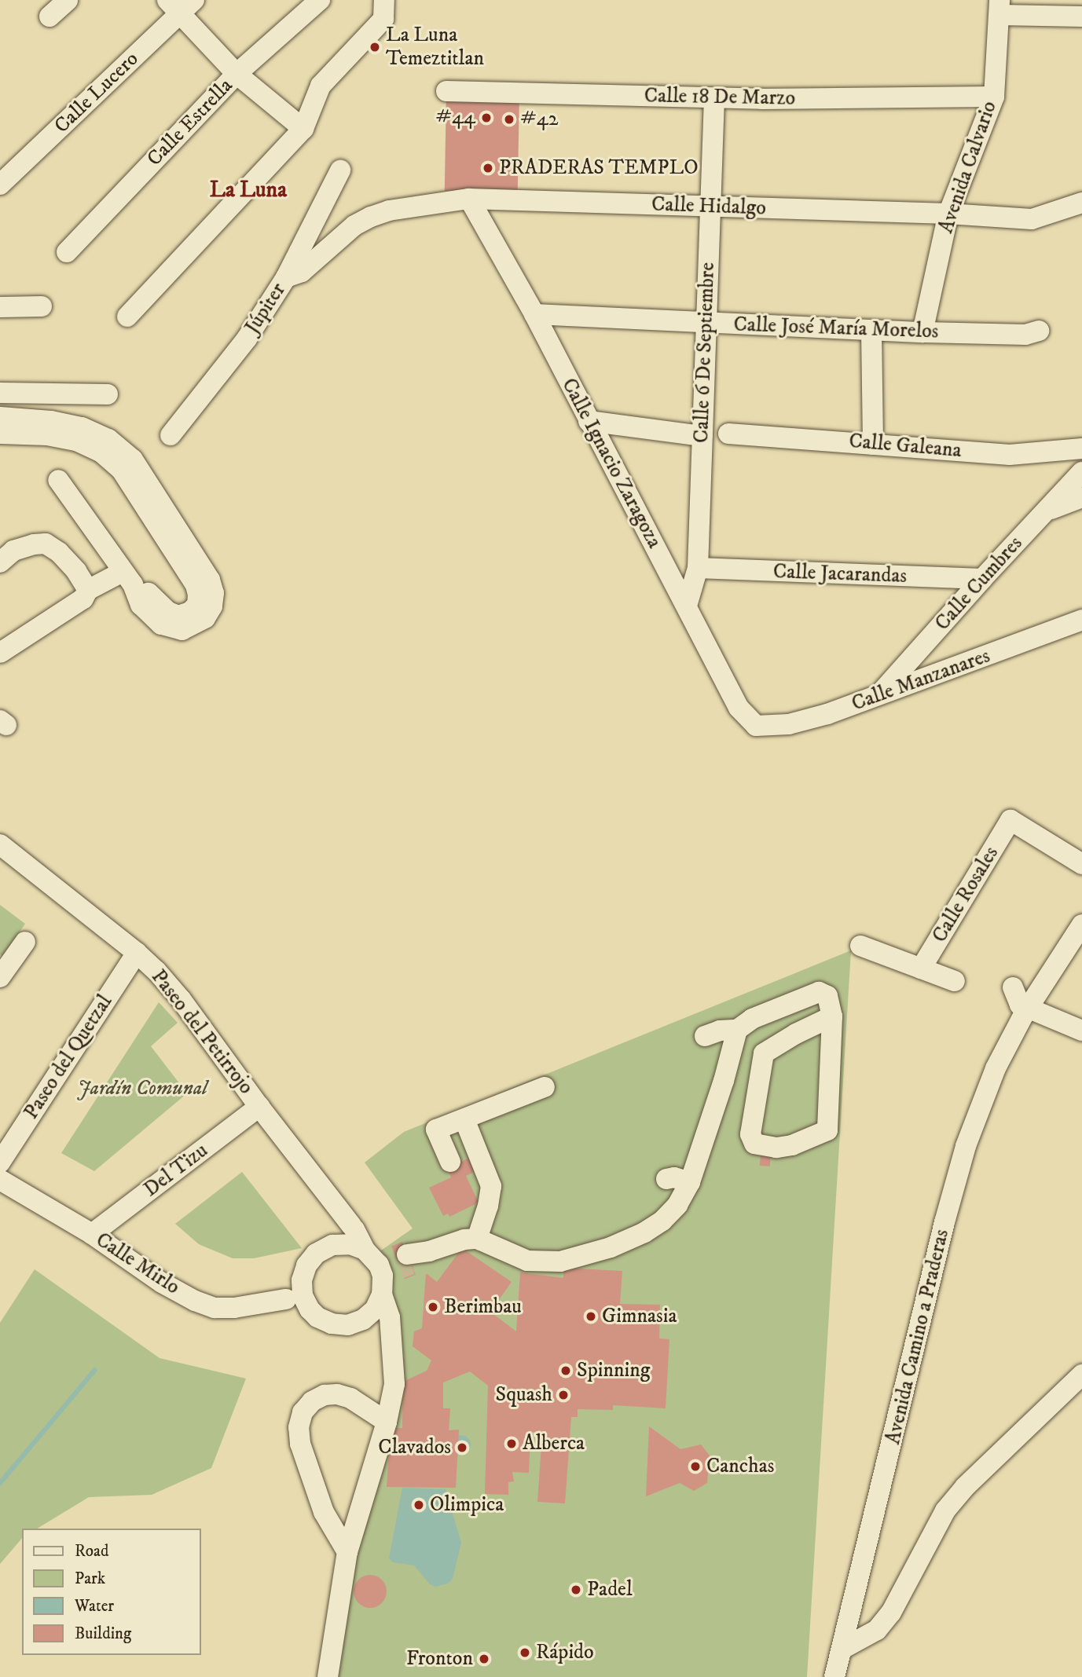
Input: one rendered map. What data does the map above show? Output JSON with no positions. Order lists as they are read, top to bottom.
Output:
{
  "streets": {
    "street": [
      "Calle Lucero",
      "Calle 18 De Marzo",
      "Calle Estrella",
      "Avenida Calvario",
      "Calle Hidalgo",
      "Júpiter",
      "Calle José María Morelos",
      "Calle 6 De Septiembre",
      "Calle Galeana",
      "Calle Ignacio Zaragoza",
      "Calle Jacarandas",
      "Calle Cumbres",
      "Calle Manzanares",
      "Calle Rosales",
      "Paseo del Petirrojo",
      "Paseo del Quetzal",
      "Del Tizu",
      "Calle Mirlo",
      "Avenida Camino a Praderas"
    ]
  },
  "crossings": [
    ["Calle 18 De Marzo", "Avenida Calvario"],
    ["Calle 18 De Marzo", "Calle 6 De Septiembre"],
    ["Avenida Calvario", "Calle Hidalgo"],
    ["Avenida Calvario", "Calle José María Morelos"],
    ["Calle Hidalgo", "Júpiter"],
    ["Calle Hidalgo", "Calle 6 De Septiembre"],
    ["Calle Hidalgo", "Calle Ignacio Zaragoza"],
    ["Calle José María Morelos", "Calle 6 De Septiembre"],
    ["Calle José María Morelos", "Calle Ignacio Zaragoza"],
    ["Calle 6 De Septiembre", "Calle Ignacio Zaragoza"],
    ["Calle 6 De Septiembre", "Calle Jacarandas"],
    ["Calle Ignacio Zaragoza", "Calle Manzanares"],
    ["Calle Jacarandas", "Calle Cumbres"],
    ["Calle Cumbres", "Calle Manzanares"],
    ["Paseo del Petirrojo", "Paseo del Quetzal"],
    ["Paseo del Petirrojo", "Del Tizu"],
    ["Paseo del Petirrojo", "Calle Mirlo"],
    ["Del Tizu", "Calle Mirlo"]
  ],
  "districts": ["La Luna"],
  "parks": ["Jardín Comunal"],
  "places": [
    "La Luna Temeztitlan",
    "#44",
    "#42",
    "PRADERAS TEMPLO",
    "Berimbau",
    "Gimnasia",
    "Spinning",
    "Squash",
    "Alberca",
    "Clavados",
    "Canchas",
    "Olimpica",
    "Padel",
    "Rápido",
    "Fronton"
  ],
  "legend": [
    "Road",
    "Park",
    "Water",
    "Building"
  ]
}
